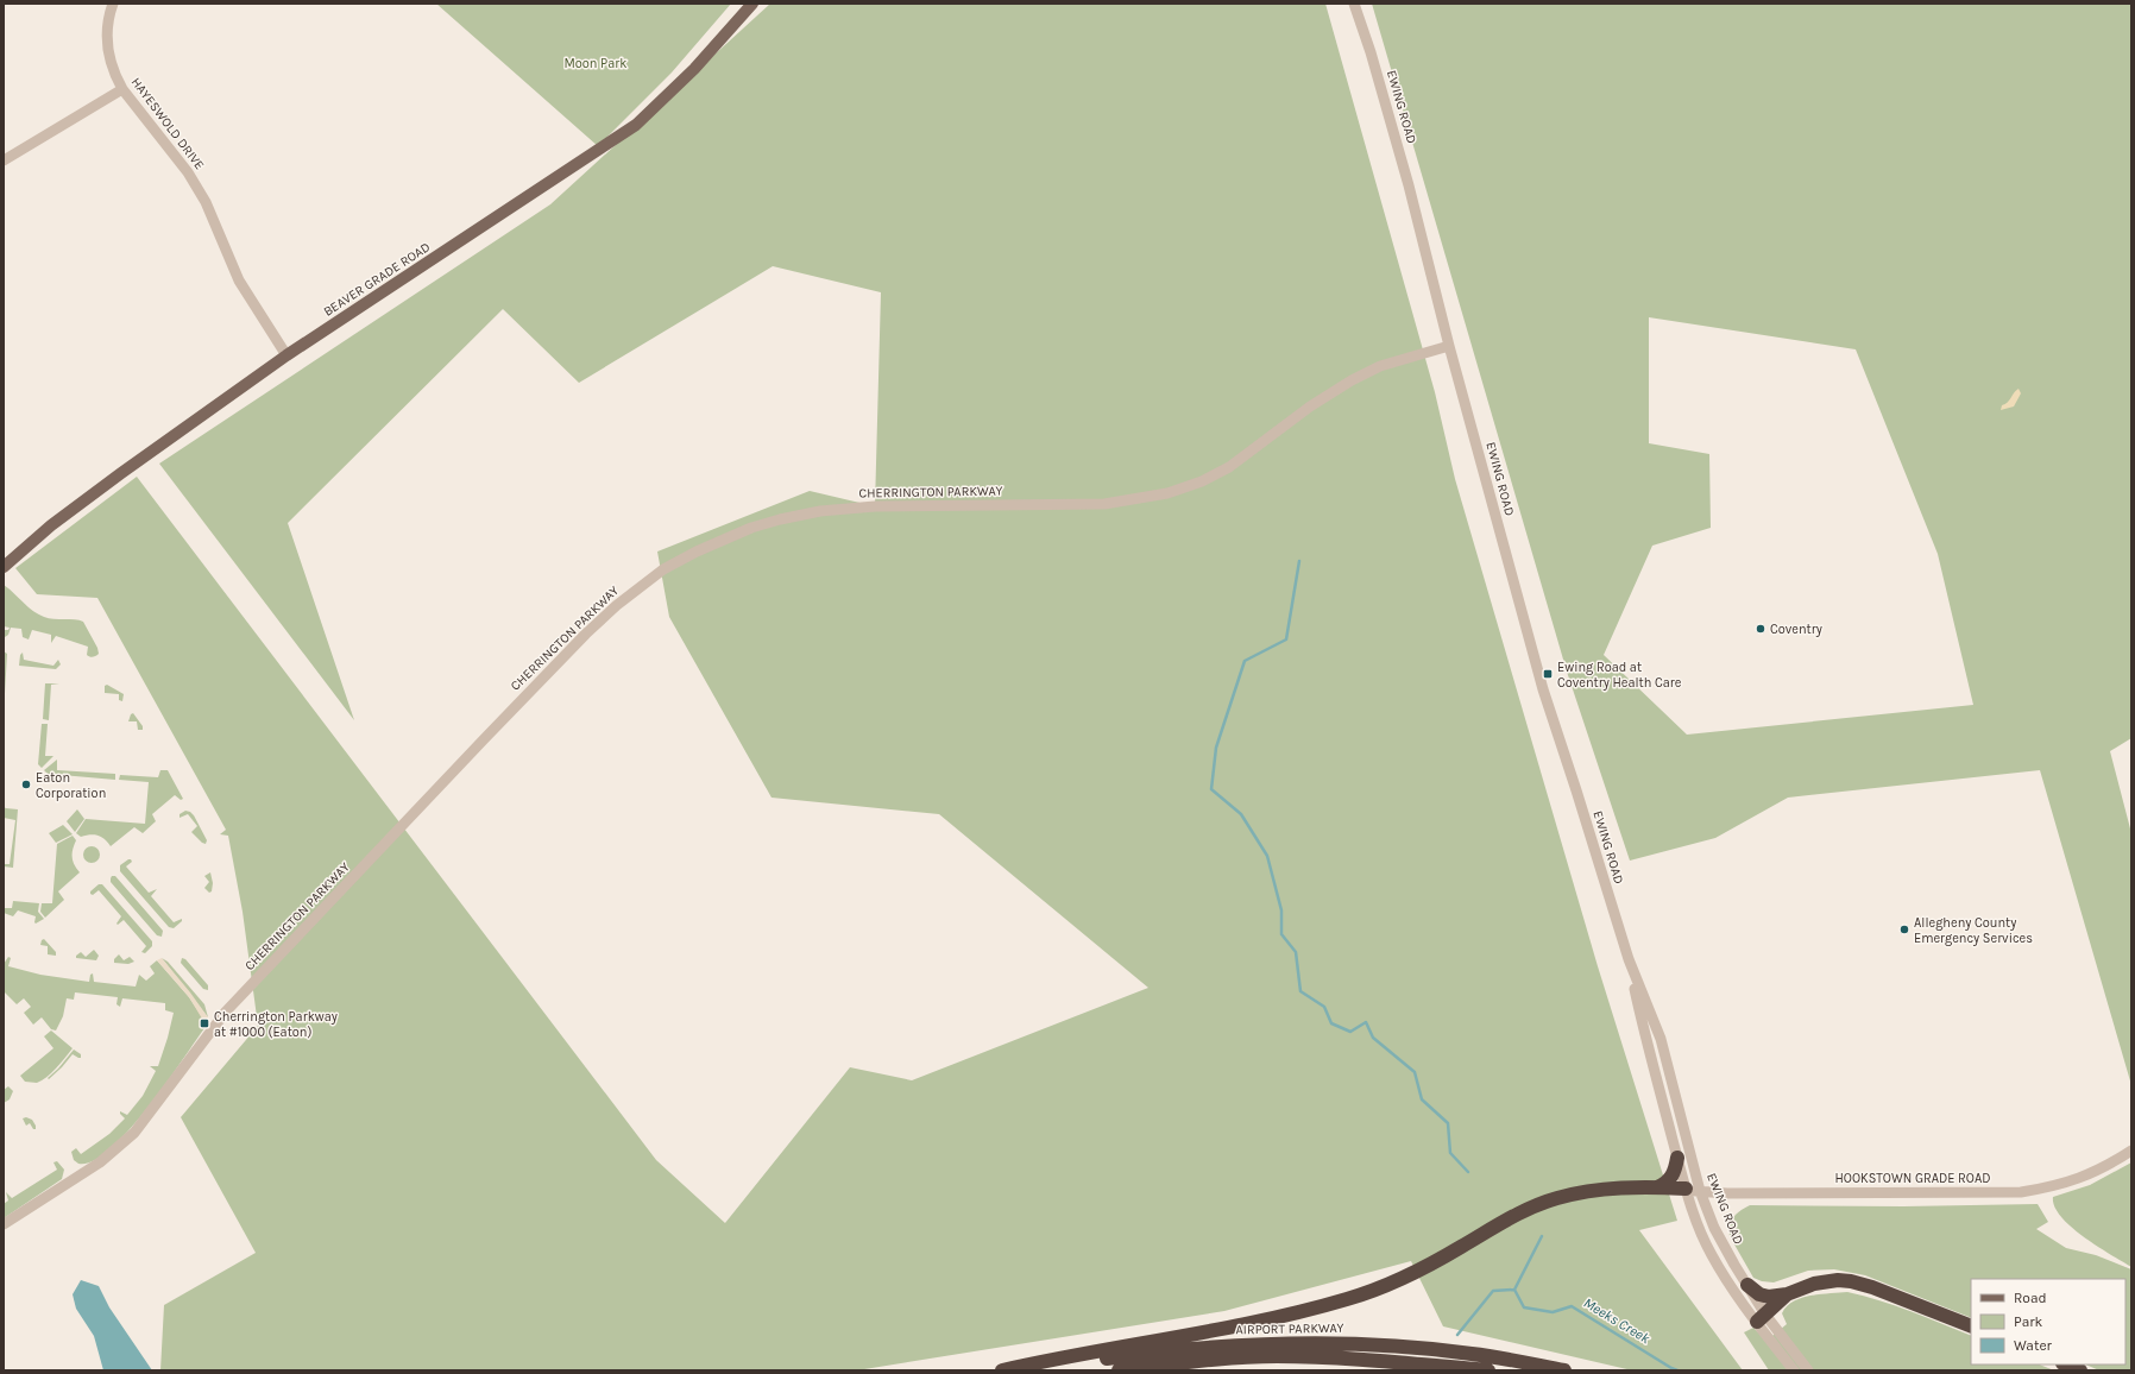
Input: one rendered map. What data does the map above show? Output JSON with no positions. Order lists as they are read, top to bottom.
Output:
{
  "streets": {
    "highway": ["AIRPORT PARKWAY"],
    "main road": ["BEAVER GRADE ROAD"],
    "street": [
      "EWING ROAD",
      "HAYESWOLD DRIVE",
      "CHERRINGTON PARKWAY",
      "HOOKSTOWN GRADE ROAD"
    ]
  },
  "crossings": [
    ["EWING ROAD", "CHERRINGTON PARKWAY"],
    ["EWING ROAD", "HOOKSTOWN GRADE ROAD"],
    ["HAYESWOLD DRIVE", "BEAVER GRADE ROAD"]
  ],
  "water": ["Meeks Creek"],
  "parks": ["Moon Park"],
  "places": {
    "other": ["Coventry", "Eaton Corporation", "Allegheny County Emergency Services"],
    "transit": ["Ewing Road at Coventry Health Care", "Cherrington Parkway at #1000 (Eaton)"]
  },
  "legend": ["Road", "Park", "Water"]
}
